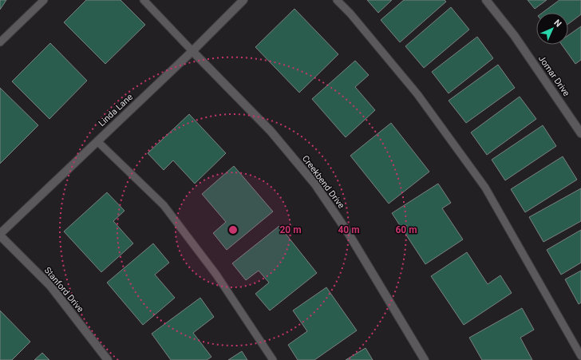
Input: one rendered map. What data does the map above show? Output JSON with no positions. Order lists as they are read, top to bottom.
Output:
{
  "streets": {
    "street": [
      "Jomar Drive",
      "Linda Lane",
      "Creekbend Drive",
      "Stanford Drive"
    ]
  },
  "crossings": [
    ["Linda Lane", "Creekbend Drive"],
    ["Linda Lane", "Stanford Drive"]
  ],
  "north": "top right",
  "rings": ["20 m", "40 m", "60 m"]
}
